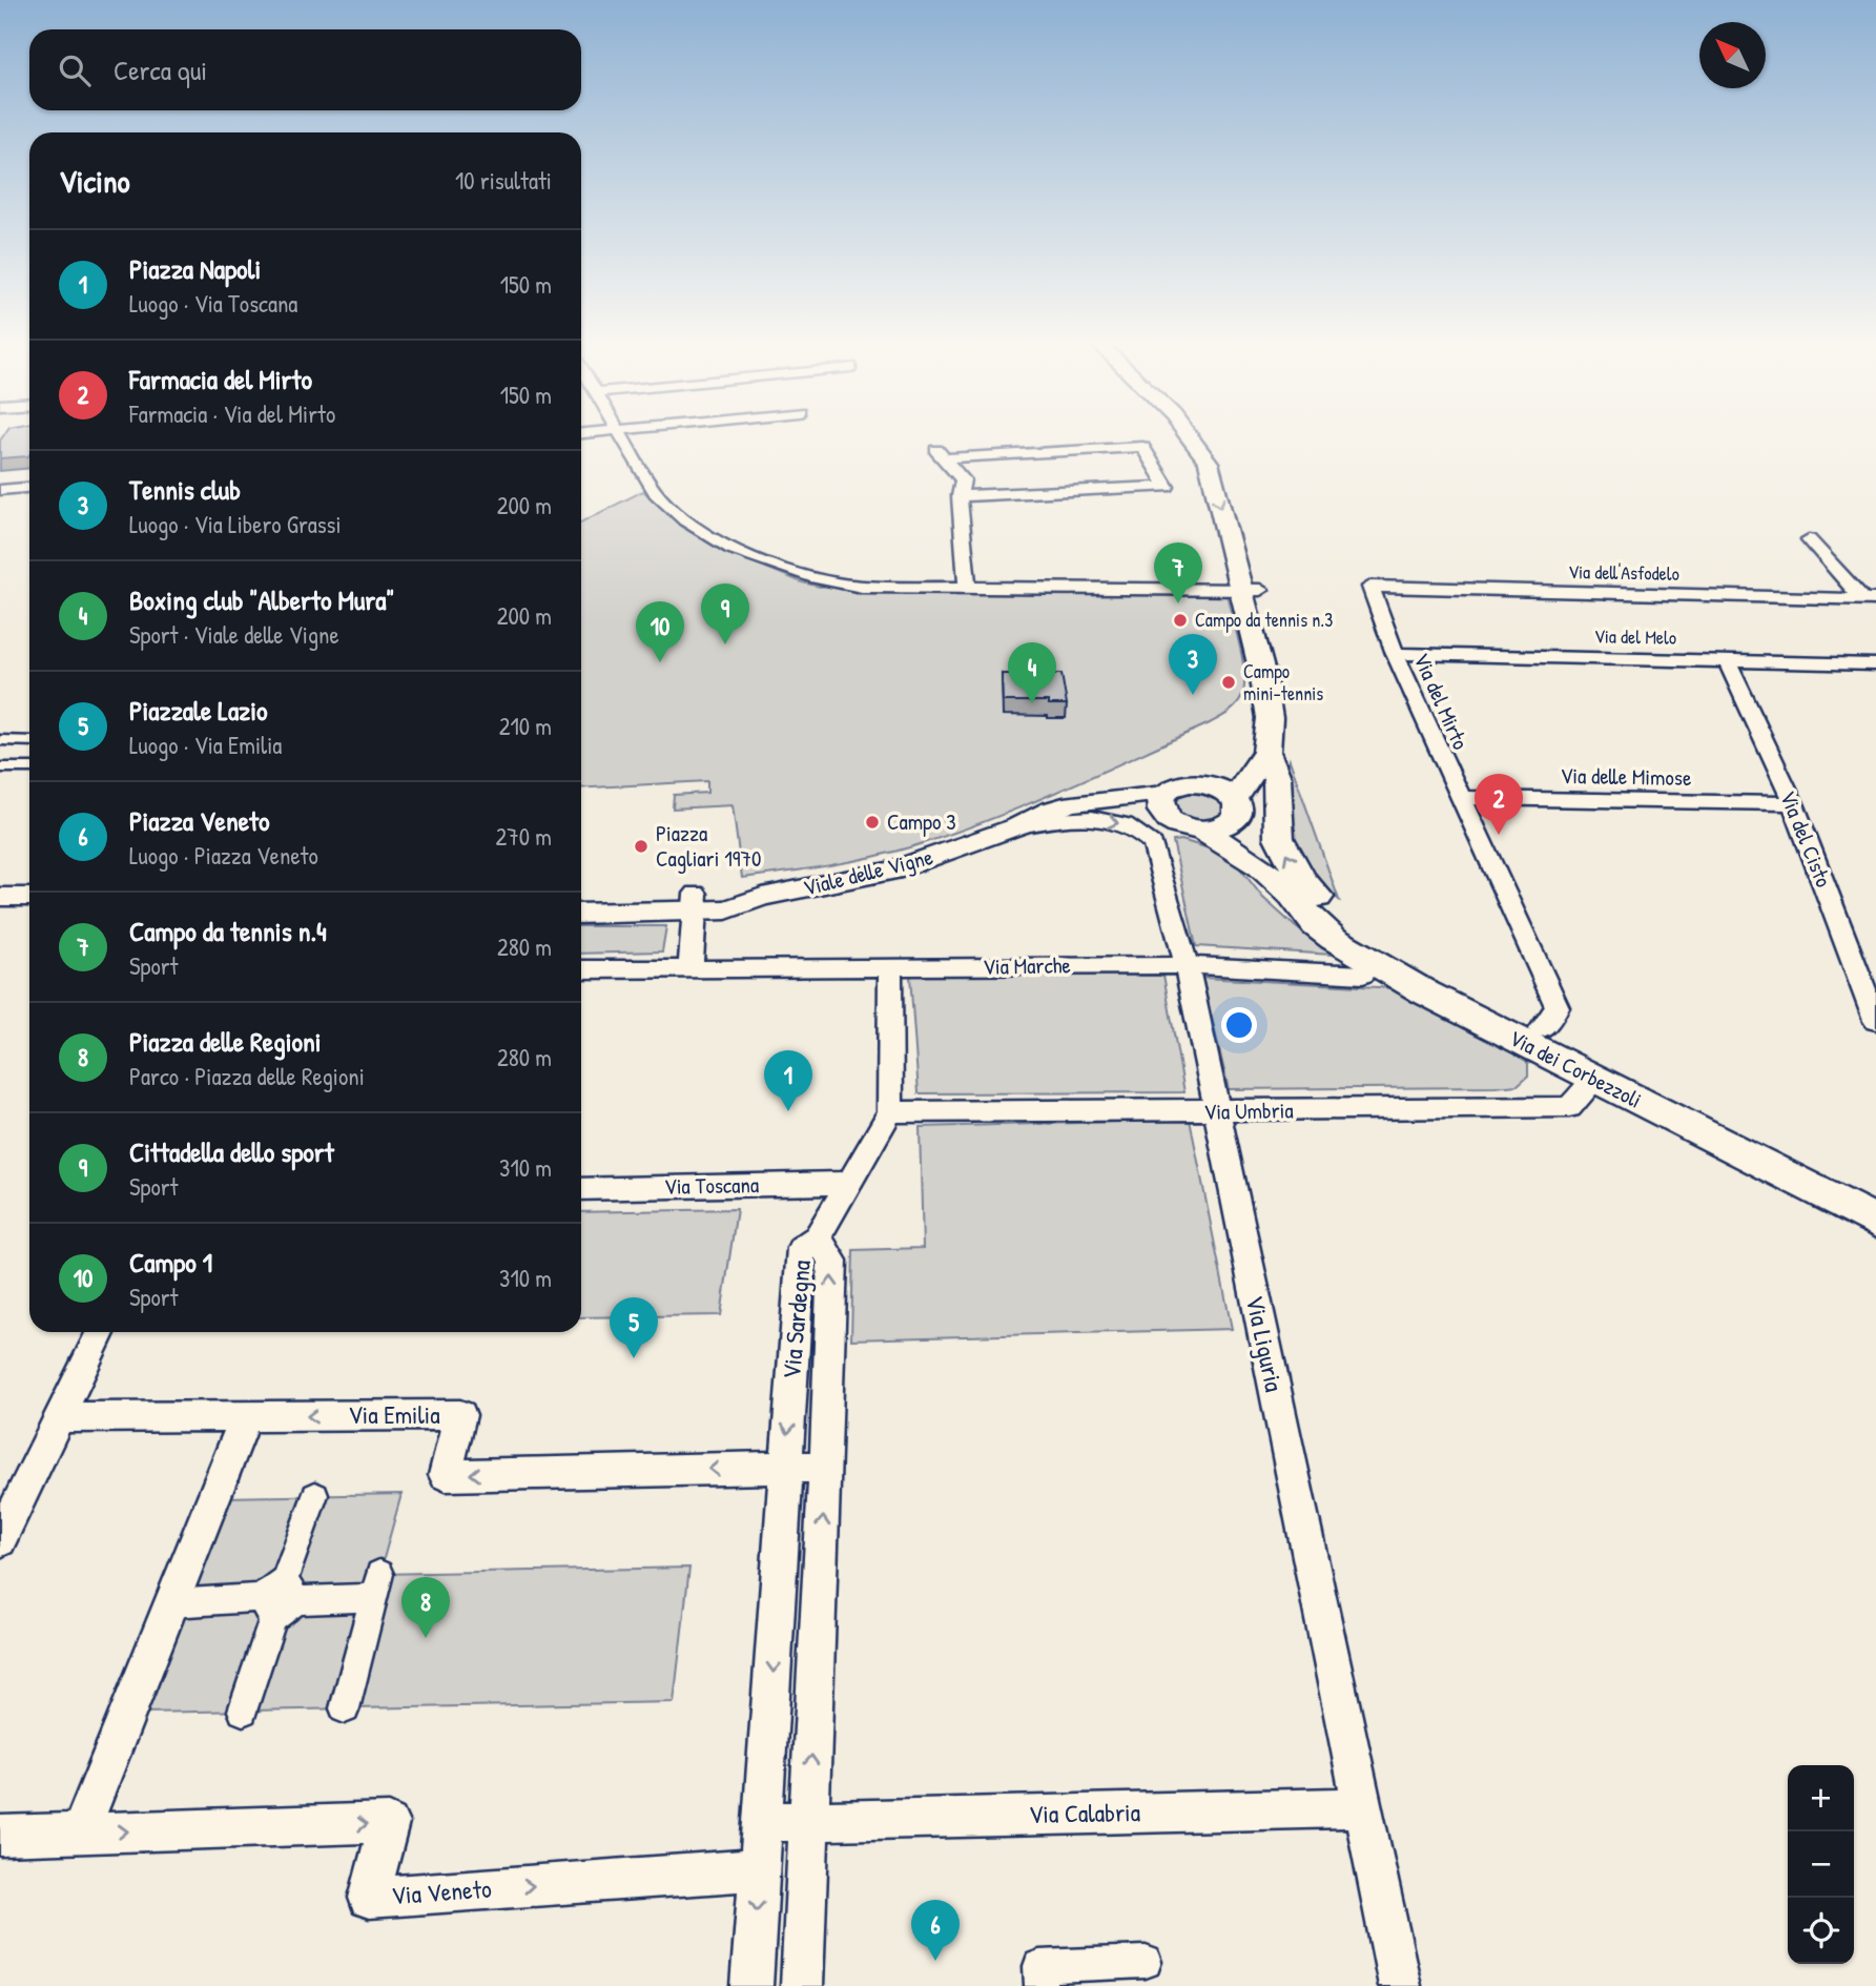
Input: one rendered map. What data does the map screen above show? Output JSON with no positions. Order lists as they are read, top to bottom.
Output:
{
  "streets": {
    "main road": ["Via dei Corbezzoli"],
    "street": [
      "Via dell'Asfodelo",
      "Via del Melo",
      "Via del Mirto",
      "Via delle Mimose",
      "Via del Cisto",
      "Viale delle Vigne",
      "Via Marche",
      "Via Umbria",
      "Via Toscana",
      "Via Sardegna",
      "Via Liguria",
      "Via Emilia",
      "Via Calabria",
      "Via Veneto"
    ]
  },
  "crossings": [
    ["Via dell'Asfodelo", "Via del Mirto"],
    ["Via del Melo", "Via del Mirto"],
    ["Via del Melo", "Via del Cisto"],
    ["Via del Mirto", "Via delle Mimose"],
    ["Via del Mirto", "Via dei Corbezzoli"],
    ["Via delle Mimose", "Via del Cisto"],
    ["Viale delle Vigne", "Via dei Corbezzoli"],
    ["Viale delle Vigne", "Via Liguria"],
    ["Via Marche", "Via Liguria"],
    ["Via dei Corbezzoli", "Via Umbria"],
    ["Via Umbria", "Via Liguria"],
    ["Via Sardegna", "Via Emilia"],
    ["Via Sardegna", "Via Calabria"],
    ["Via Sardegna", "Via Veneto"],
    ["Via Liguria", "Via Calabria"]
  ],
  "one_way": ["Via Emilia", "Via Veneto"],
  "places": [
    "Campo da tennis n.3",
    "Campo mini-tennis",
    "Campo 3",
    "Piazza Cagliari 1970"
  ],
  "north": "top left",
  "page": {
    "search": "Cerca qui",
    "heading": ["Vicino", "10 risultati"],
    "list": [
      {
        "mark": "1",
        "name": "Piazza Napoli",
        "note": "Luogo · Via Toscana",
        "value": "150 m"
      },
      {
        "mark": "2",
        "name": "Farmacia del Mirto",
        "note": "Farmacia · Via del Mirto",
        "value": "150 m"
      },
      {
        "mark": "3",
        "name": "Tennis club",
        "note": "Luogo · Via Libero Grassi",
        "value": "200 m"
      },
      {
        "mark": "4",
        "name": "Boxing club \"Alberto Mura\"",
        "note": "Sport · Viale delle Vigne",
        "value": "200 m"
      },
      {
        "mark": "5",
        "name": "Piazzale Lazio",
        "note": "Luogo · Via Emilia",
        "value": "210 m"
      },
      {
        "mark": "6",
        "name": "Piazza Veneto",
        "note": "Luogo · Piazza Veneto",
        "value": "270 m"
      },
      {
        "mark": "7",
        "name": "Campo da tennis n.4",
        "note": "Sport",
        "value": "280 m"
      },
      {
        "mark": "8",
        "name": "Piazza delle Regioni",
        "note": "Parco · Piazza delle Regioni",
        "value": "280 m"
      },
      {
        "mark": "9",
        "name": "Cittadella dello sport",
        "note": "Sport",
        "value": "310 m"
      },
      {
        "mark": "10",
        "name": "Campo 1",
        "note": "Sport",
        "value": "310 m"
      }
    ],
    "pins": [
      "7",
      "9",
      "10",
      "3",
      "4",
      "2",
      "1",
      "5",
      "8",
      "6"
    ],
    "map_buttons": ["+", "−"]
  }
}
